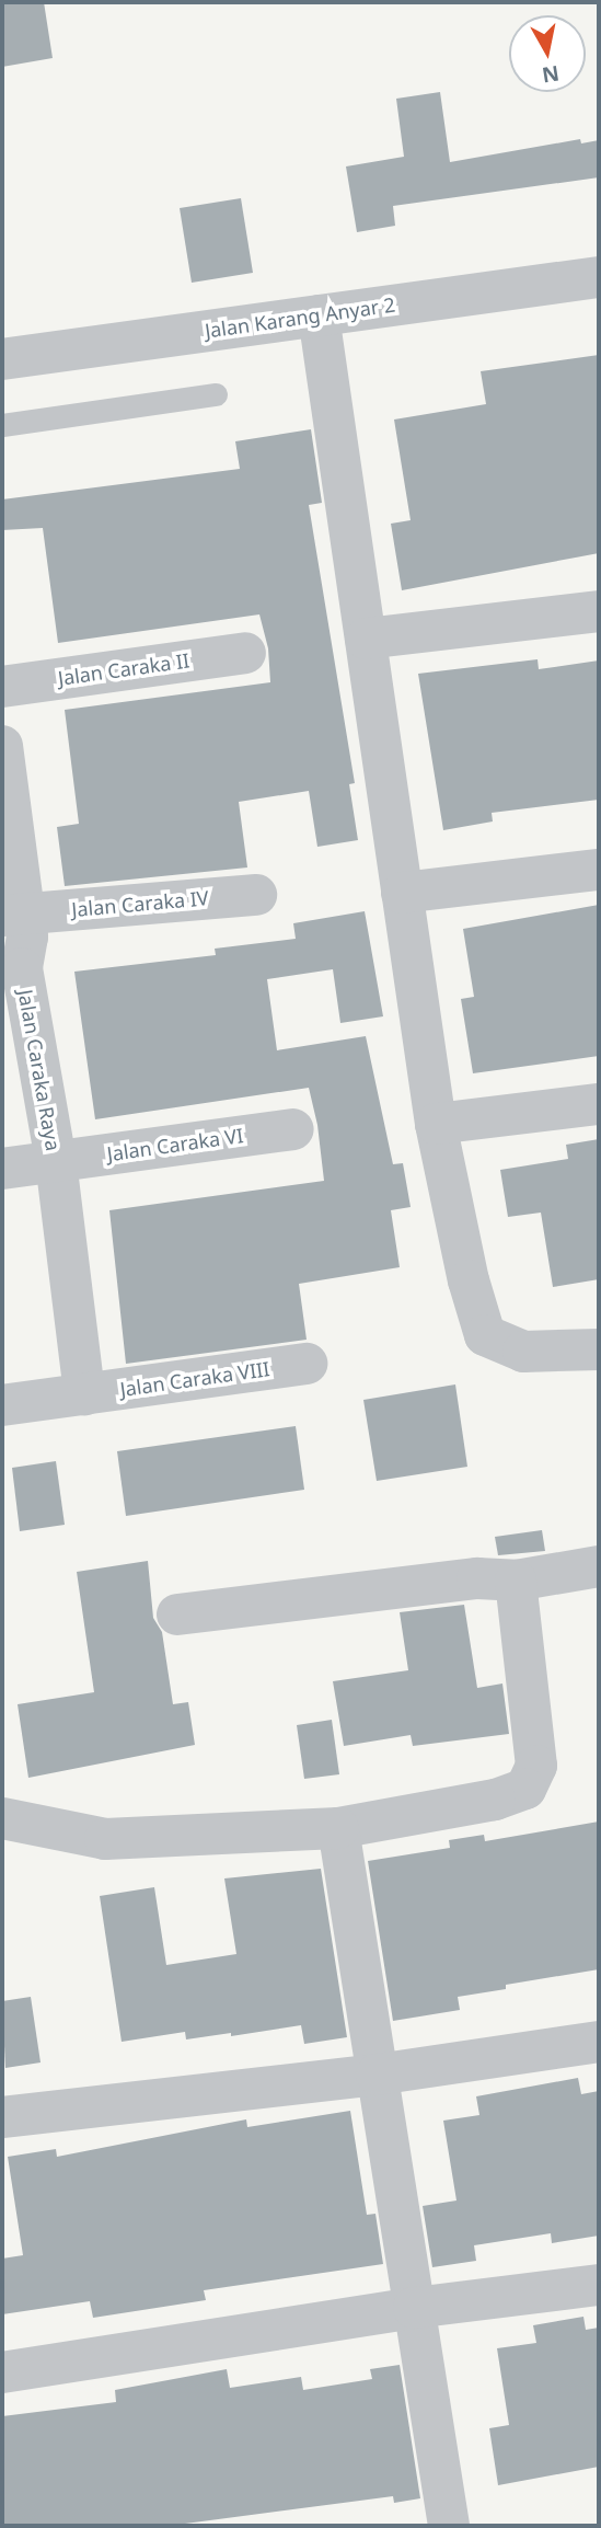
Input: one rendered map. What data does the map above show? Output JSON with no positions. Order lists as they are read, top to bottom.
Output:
{
  "streets": {
    "street": [
      "Jalan Karang Anyar 2",
      "Jalan Caraka II",
      "Jalan Caraka IV",
      "Jalan Caraka Raya",
      "Jalan Caraka VI",
      "Jalan Caraka VIII"
    ]
  },
  "crossings": [
    ["Jalan Caraka IV", "Jalan Caraka Raya"],
    ["Jalan Caraka Raya", "Jalan Caraka VI"],
    ["Jalan Caraka Raya", "Jalan Caraka VIII"]
  ],
  "north": "bottom"
}
